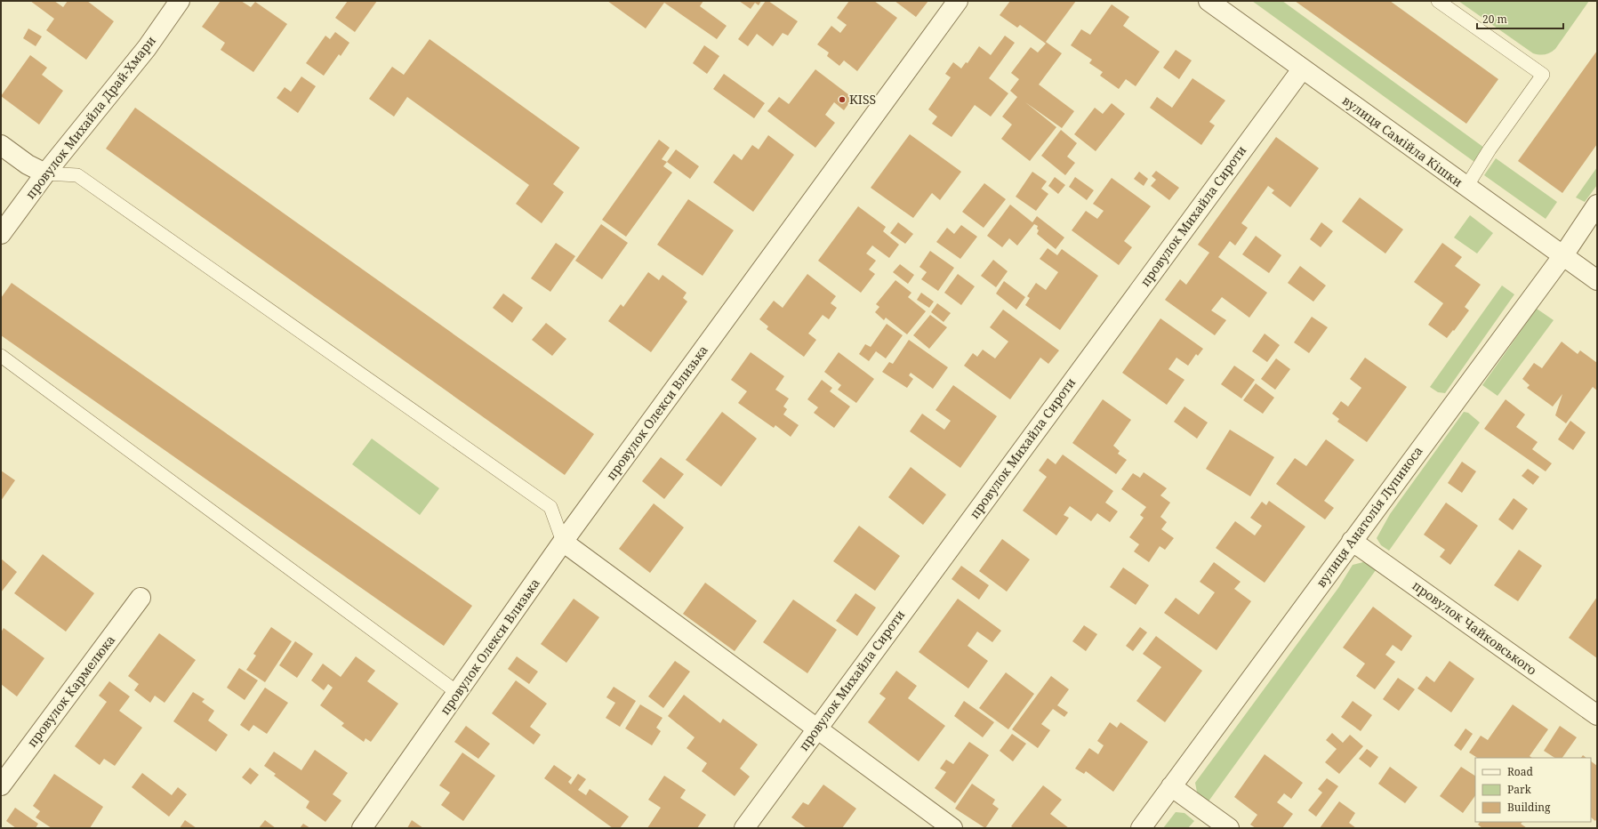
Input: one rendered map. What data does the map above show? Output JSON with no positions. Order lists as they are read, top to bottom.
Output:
{
  "streets": {
    "street": [
      "провулок Михайла Драй-Хмари",
      "вулиця Самійла Кішки",
      "провулок Михайла Сироти",
      "провулок Олекси Влизька",
      "вулиця Анатолія Лупиноса",
      "провулок Чайковського",
      "провулок Кармелюка"
    ]
  },
  "crossings": [
    ["вулиця Самійла Кішки", "провулок Михайла Сироти"],
    ["вулиця Самійла Кішки", "вулиця Анатолія Лупиноса"],
    ["вулиця Анатолія Лупиноса", "провулок Чайковського"]
  ],
  "places": ["KISS"],
  "legend": ["Road", "Park", "Building"],
  "scale_bar": "20 m"
}
